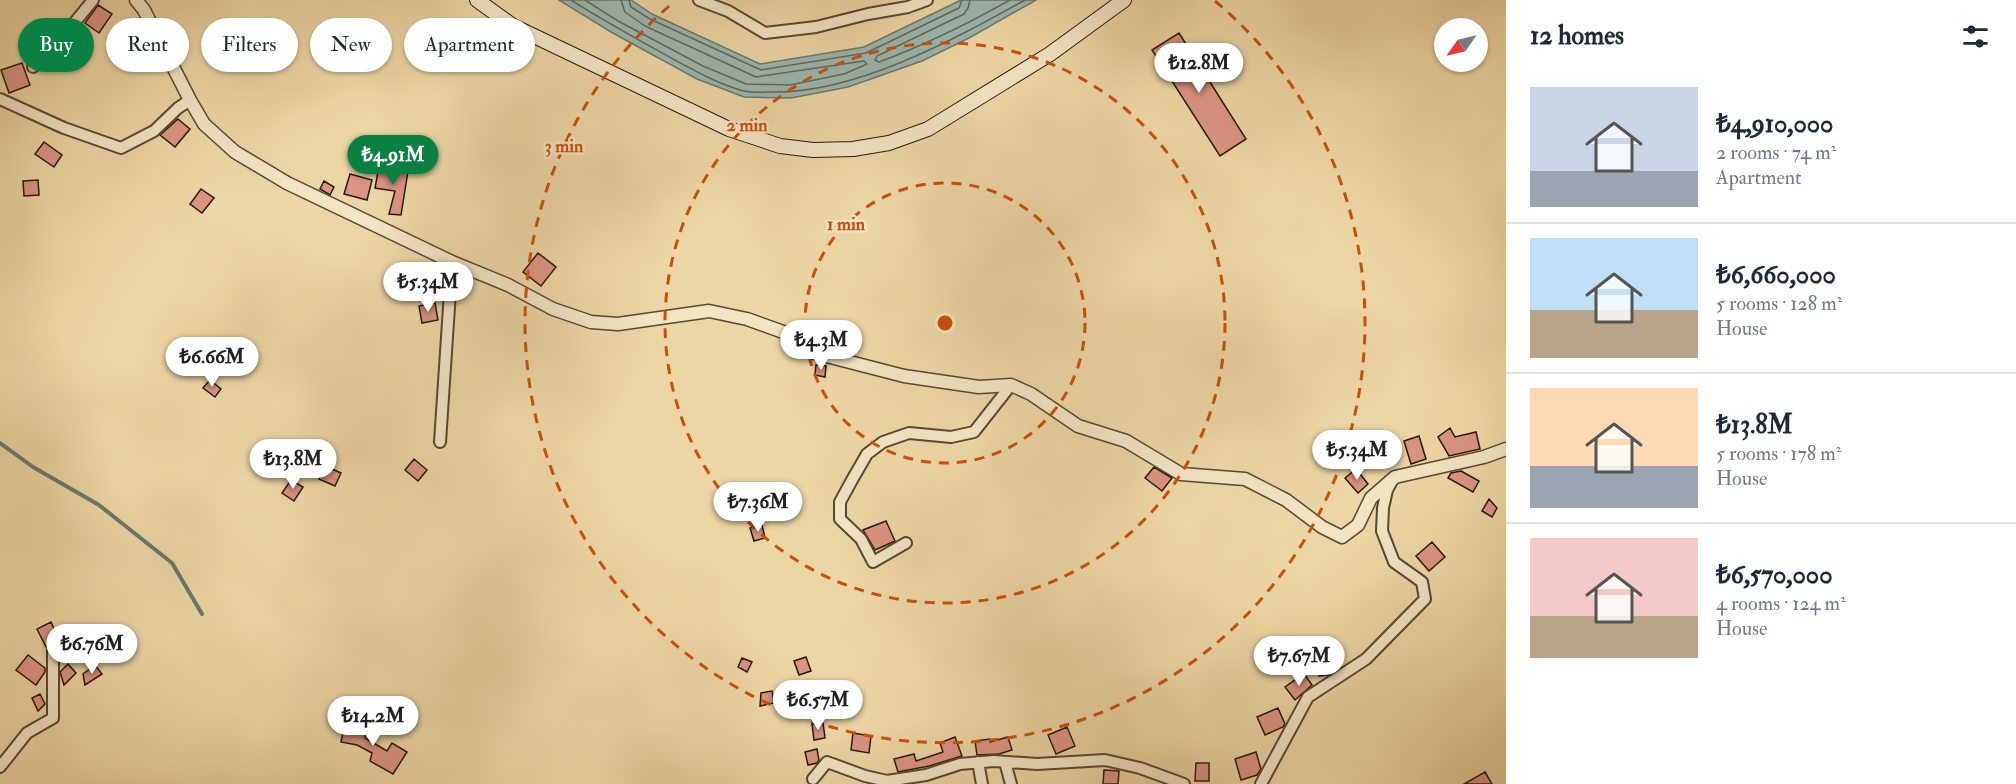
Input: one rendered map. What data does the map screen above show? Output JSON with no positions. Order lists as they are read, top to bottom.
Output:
{
  "north": "bottom left",
  "page": {
    "heading": "12 homes",
    "chip": [
      "Buy",
      "Rent",
      "Filters",
      "New",
      "Apartment"
    ],
    "price": [
      "₺12.8M",
      "₺4.91M",
      "₺5.34M",
      "₺4.3M",
      "₺6.66M",
      "₺5.34M",
      "₺13.8M",
      "₺7.36M",
      "₺6.76M",
      "₺7.67M",
      "₺6.57M",
      "₺14.2M"
    ],
    "list": [
      {
        "name": "₺4,910,000",
        "note": "2 rooms · 74 m² · Apartment"
      },
      {
        "name": "₺6,660,000",
        "note": "5 rooms · 128 m² · House"
      },
      {
        "name": "₺13.8M",
        "note": "5 rooms · 178 m² · House"
      },
      {
        "name": "₺6,570,000",
        "note": "4 rooms · 124 m² · House"
      }
    ]
  },
  "rings": ["2 min", "3 min", "1 min"]
}
